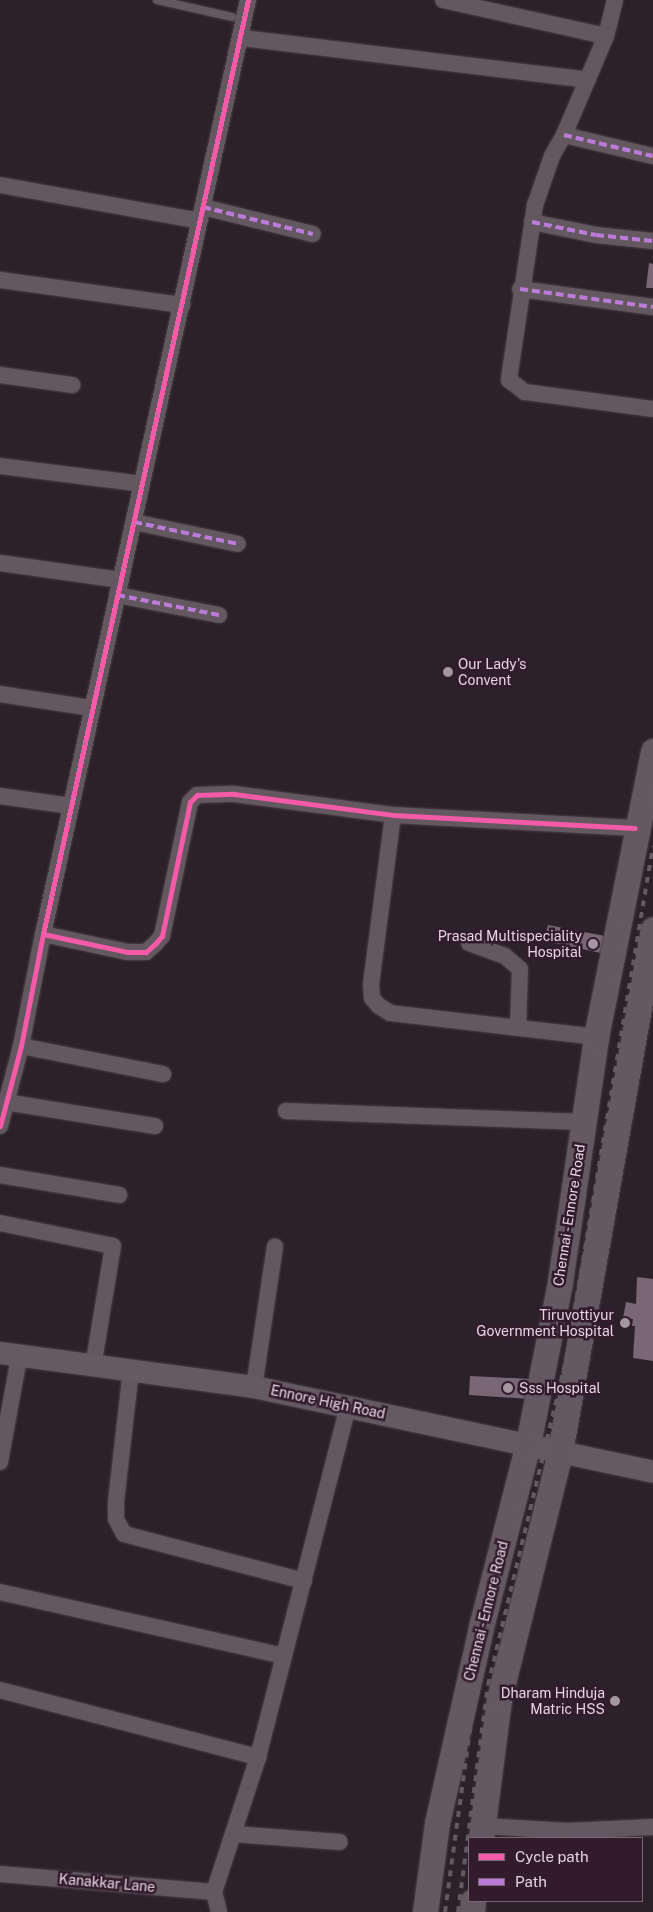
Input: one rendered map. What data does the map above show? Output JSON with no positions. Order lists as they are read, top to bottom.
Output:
{
  "streets": {
    "main road": ["Chennai - Ennore Road", "Ennore High Road"],
    "street": ["Kanakkar Lane"]
  },
  "crossings": [
    ["Chennai - Ennore Road", "Ennore High Road"]
  ],
  "places": [
    "Our Lady's Convent",
    "Prasad Multispeciality Hospital",
    "Tiruvottiyur Government Hospital",
    "Sss Hospital",
    "Dharam Hinduja Matric HSS"
  ],
  "legend": ["Cycle path", "Path"]
}
